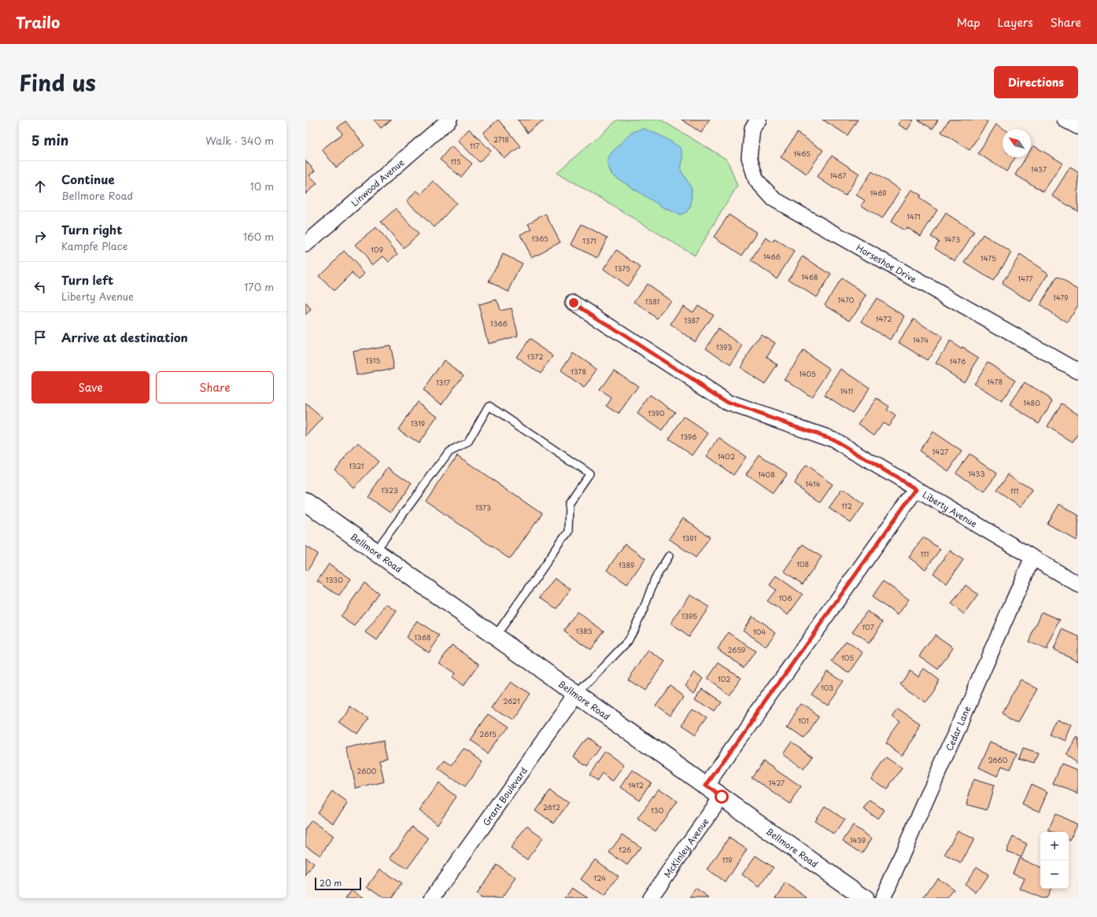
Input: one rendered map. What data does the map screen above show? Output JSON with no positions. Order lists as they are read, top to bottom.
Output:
{
  "streets": {
    "main road": ["Bellmore Road"],
    "street": [
      "Linwood Avenue",
      "Horseshoe Drive",
      "Liberty Avenue",
      "Cedar Lane",
      "Grant Boulevard",
      "McKinley Avenue"
    ]
  },
  "crossings": [
    ["Liberty Avenue", "Cedar Lane"],
    ["Bellmore Road", "Grant Boulevard"],
    ["Bellmore Road", "McKinley Avenue"]
  ],
  "house_numbers": [
    "2718",
    "117",
    "1465",
    "115",
    "1437",
    "1467",
    "1469",
    "1471",
    "1365",
    "1473",
    "1371",
    "109",
    "1466",
    "1475",
    "1375",
    "1468",
    "1477",
    "1479",
    "1470",
    "1381",
    "1472",
    "1387",
    "1366",
    "1474",
    "1393",
    "1372",
    "1315",
    "1476",
    "1378",
    "1405",
    "1478",
    "1317",
    "1411",
    "1480",
    "1390",
    "1319",
    "1396",
    "1427",
    "1402",
    "1321",
    "1433",
    "1408",
    "1414",
    "1323",
    "111",
    "112",
    "1373",
    "1391",
    "111",
    "108",
    "1389",
    "1330",
    "106",
    "1395",
    "107",
    "1385",
    "104",
    "1368",
    "2659",
    "105",
    "102",
    "103",
    "2621",
    "101",
    "2615",
    "2660",
    "2600",
    "1427",
    "1412",
    "2612",
    "130",
    "1439",
    "126",
    "119",
    "124"
  ],
  "scale_bar": "20 m",
  "north": "top left",
  "page": {
    "header": "Trailo",
    "nav": ["Map", "Layers", "Share"],
    "title": "Find us",
    "buttons": [
      "Directions",
      ["Save", "Share"]
    ],
    "heading": ["5 min", "Walk · 340 m"],
    "list": [
      ["Continue", "Bellmore Road", "10 m"],
      ["Turn right", "Kampfe Place", "160 m"],
      ["Turn left", "Liberty Avenue", "170 m"],
      "Arrive at destination"
    ],
    "map_buttons": ["+", "−"],
    "scale": "20 m"
  }
}
